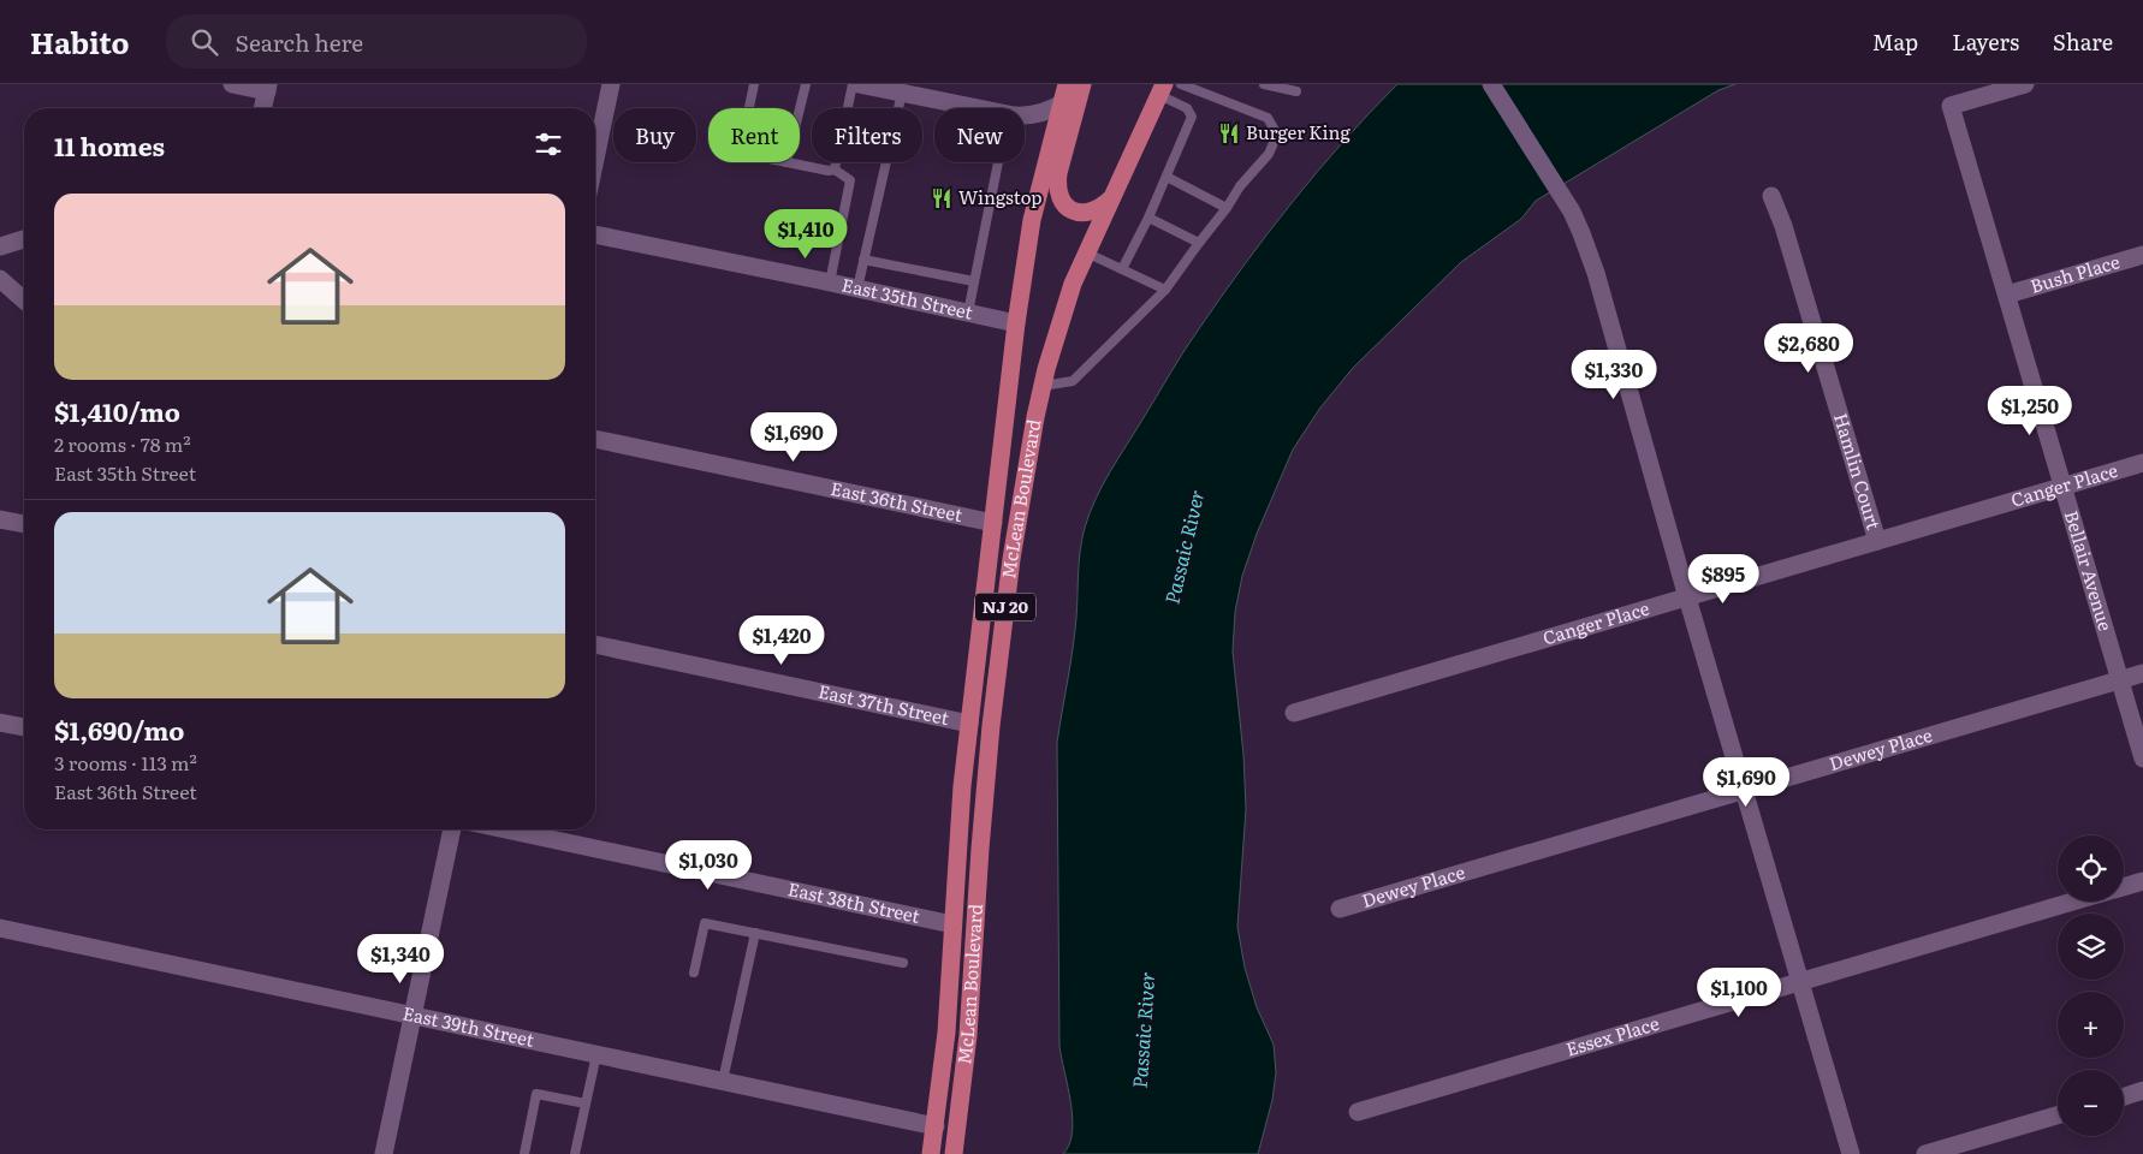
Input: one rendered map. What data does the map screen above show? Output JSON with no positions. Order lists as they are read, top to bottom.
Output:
{
  "streets": {
    "main road": ["McLean Boulevard", "NJ 20"],
    "street": [
      "Bush Place",
      "East 35th Street",
      "Hamlin Court",
      "Canger Place",
      "East 36th Street",
      "Bellair Avenue",
      "East 37th Street",
      "Dewey Place",
      "East 38th Street",
      "East 39th Street",
      "Essex Place"
    ]
  },
  "crossings": [
    ["Bush Place", "Bellair Avenue"],
    ["East 35th Street", "McLean Boulevard"],
    ["Hamlin Court", "Canger Place"],
    ["Canger Place", "Bellair Avenue"],
    ["McLean Boulevard", "East 36th Street"],
    ["McLean Boulevard", "East 37th Street"],
    ["McLean Boulevard", "East 38th Street"],
    ["McLean Boulevard", "East 39th Street"],
    ["Bellair Avenue", "Dewey Place"]
  ],
  "water": ["Passaic River"],
  "places": {
    "restaurant": ["Burger King", "Wingstop"]
  },
  "page": {
    "header": "Habito",
    "search": "Search here",
    "nav": ["Map", "Layers", "Share"],
    "chip": [
      "Buy",
      "Rent",
      "Filters",
      "New"
    ],
    "heading": "11 homes",
    "list": [
      {
        "name": "$1,410/mo",
        "note": "2 rooms · 78 m² · East 35th Street"
      },
      {
        "name": "$1,690/mo",
        "note": "3 rooms · 113 m² · East 36th Street"
      }
    ],
    "price": [
      "$1,410",
      "$2,680",
      "$1,330",
      "$1,250",
      "$1,690",
      "$895",
      "$1,420",
      "$1,690",
      "$1,030",
      "$1,340",
      "$1,100"
    ],
    "map_buttons": ["+", "−"]
  }
}
